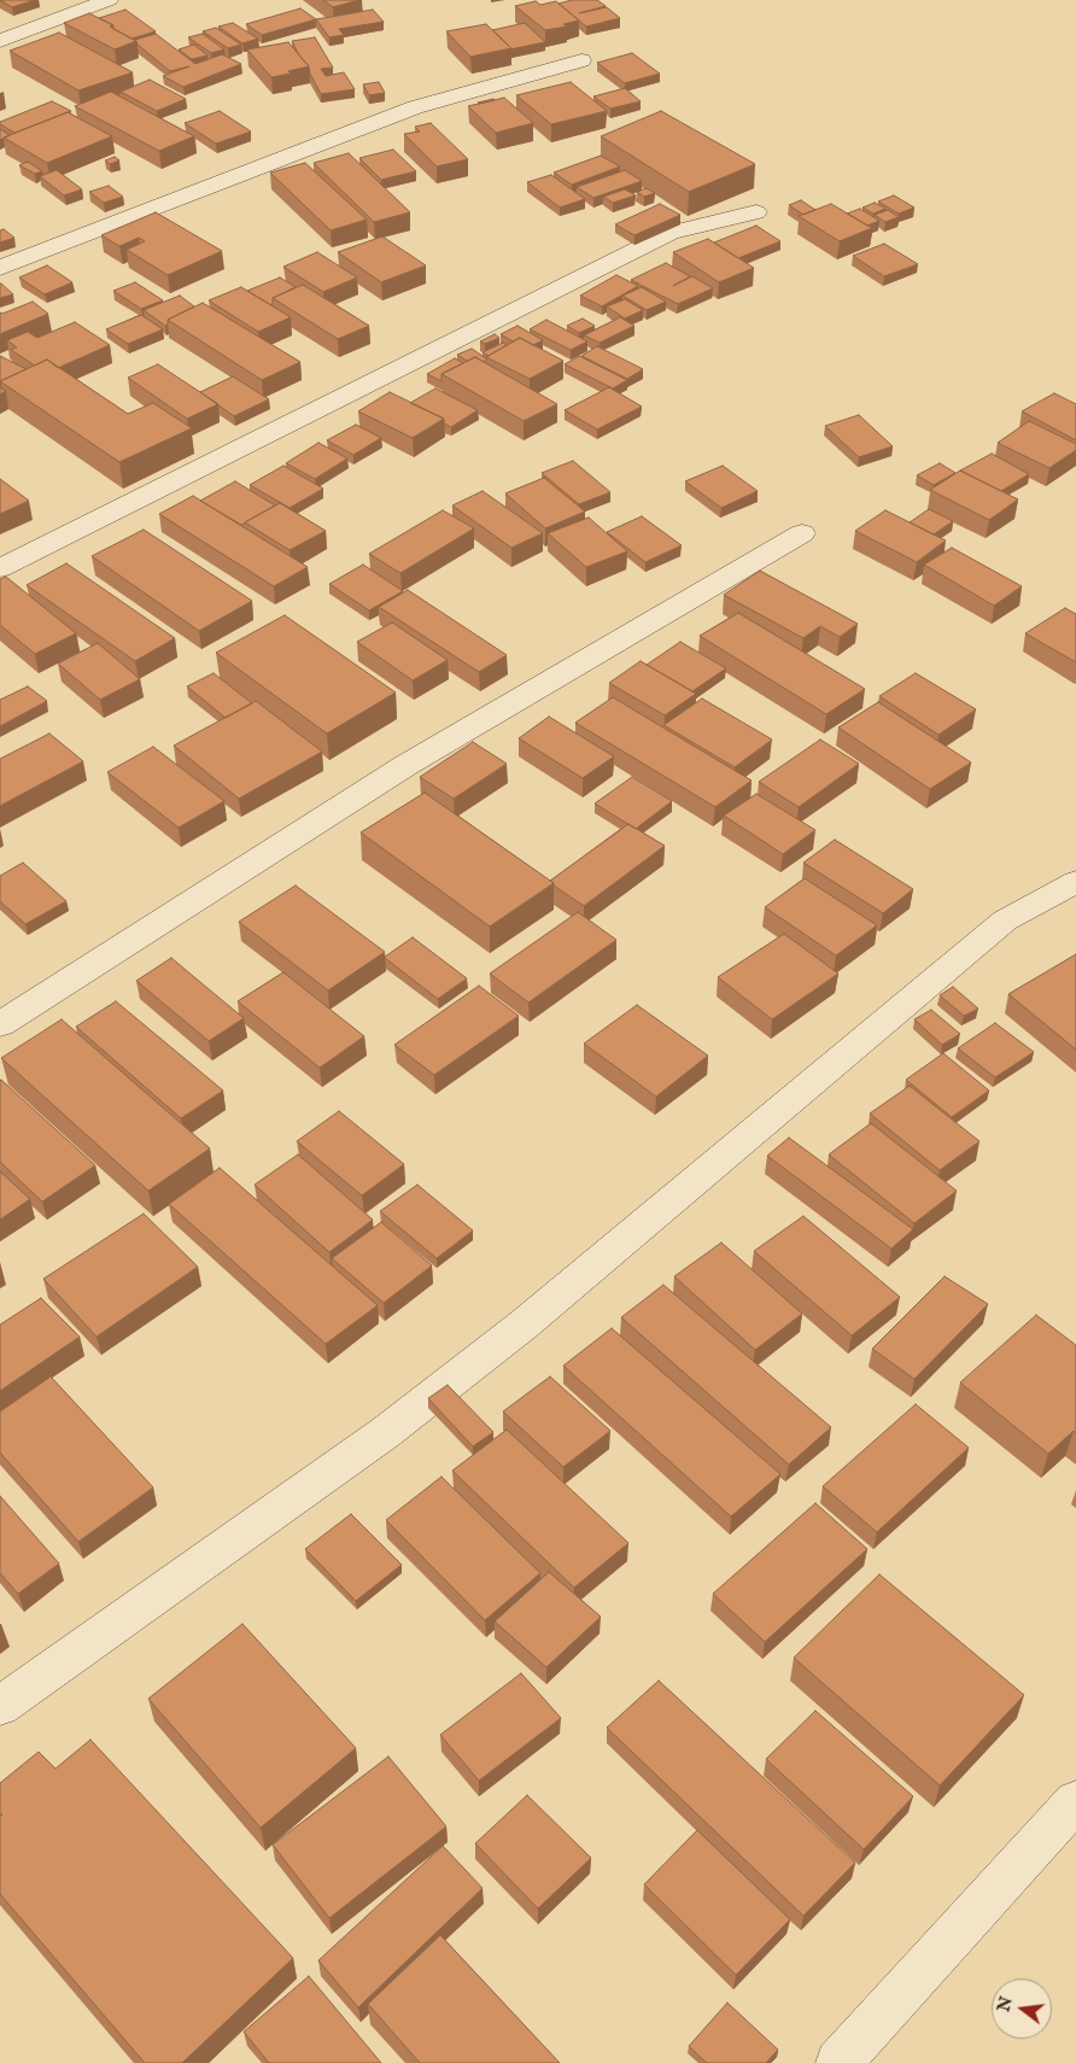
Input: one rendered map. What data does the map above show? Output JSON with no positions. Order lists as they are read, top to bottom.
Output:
{
  "north": "left"
}
